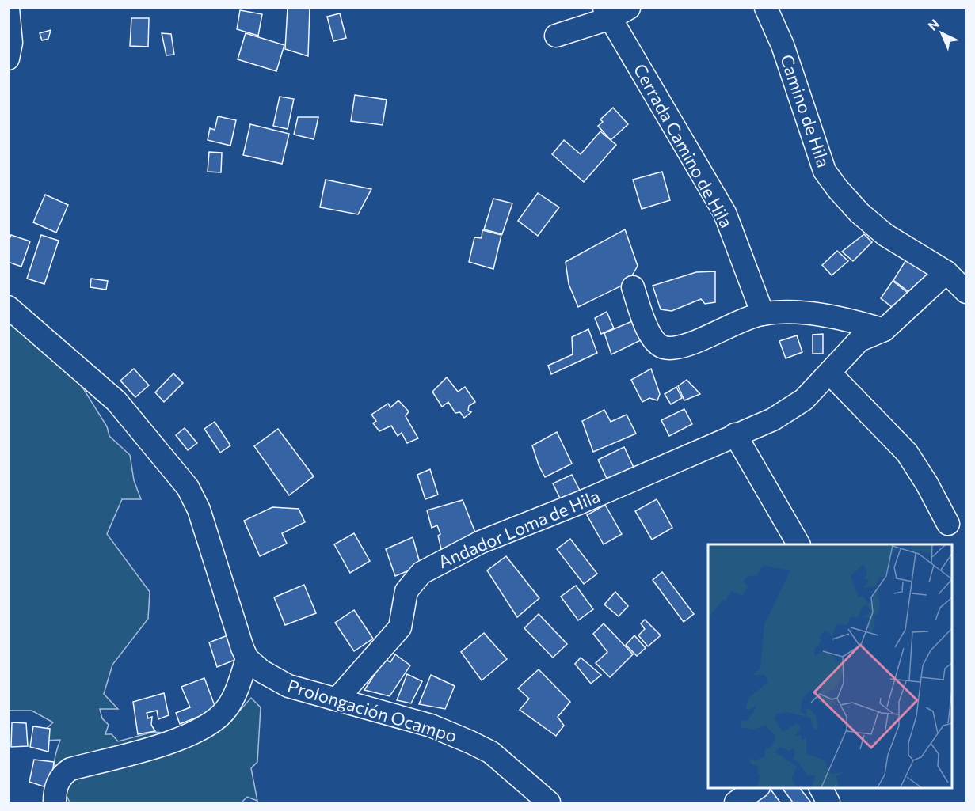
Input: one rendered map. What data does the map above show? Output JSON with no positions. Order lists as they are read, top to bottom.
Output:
{
  "streets": {
    "street": [
      "Camino de Hila",
      "Cerrada Camino de Hila",
      "Andador Loma de Hila",
      "Prolongación Ocampo"
    ]
  },
  "crossings": [
    ["Camino de Hila", "Andador Loma de Hila"],
    ["Andador Loma de Hila", "Prolongación Ocampo"]
  ],
  "north": "top left"
}
